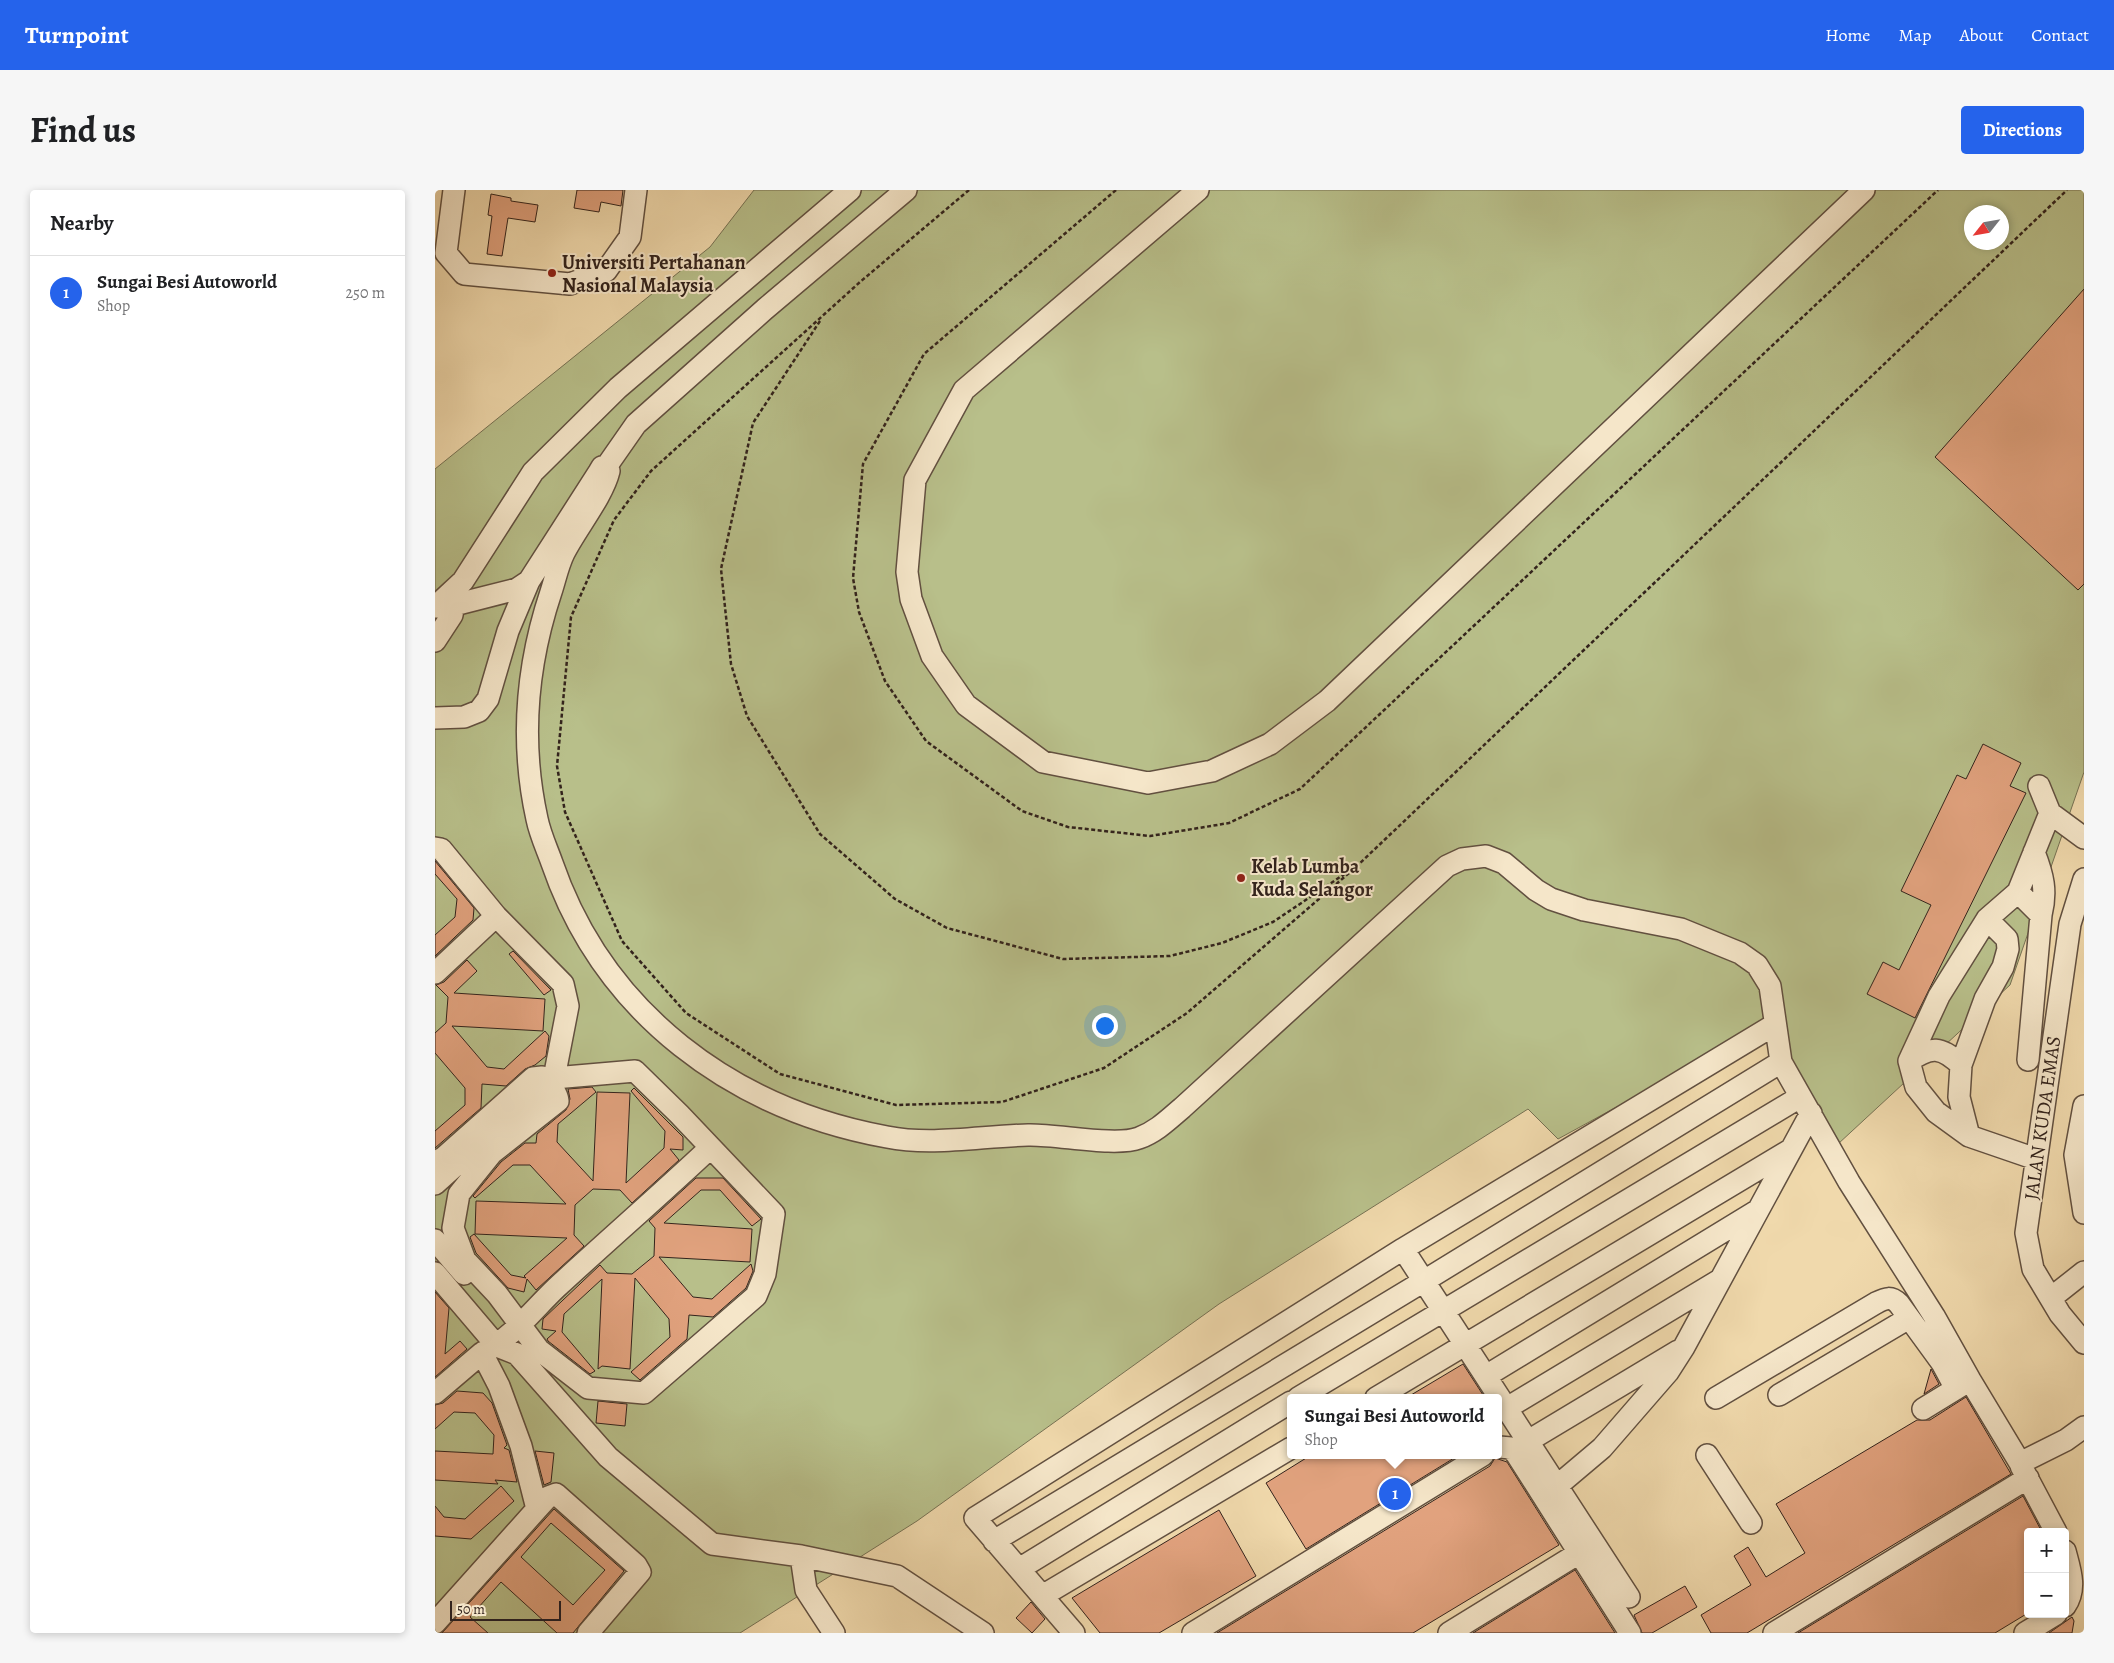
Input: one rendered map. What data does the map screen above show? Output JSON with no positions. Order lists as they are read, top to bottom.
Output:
{
  "streets": {
    "street": ["JALAN KUDA EMAS"]
  },
  "places": ["Universiti Pertahanan Nasional Malaysia", "Kelab Lumba Kuda Selangor"],
  "scale_bar": "50 m",
  "north": "bottom left",
  "page": {
    "header": "Turnpoint",
    "nav": [
      "Home",
      "Map",
      "About",
      "Contact"
    ],
    "title": "Find us",
    "buttons": "Directions",
    "heading": "Nearby",
    "list": [
      {
        "mark": "1",
        "name": "Sungai Besi Autoworld",
        "note": "Shop",
        "value": "250 m"
      }
    ],
    "popup": ["Sungai Besi Autoworld", "Shop"],
    "pins": "1",
    "map_buttons": ["+", "−"],
    "scale": "50 m"
  }
}
